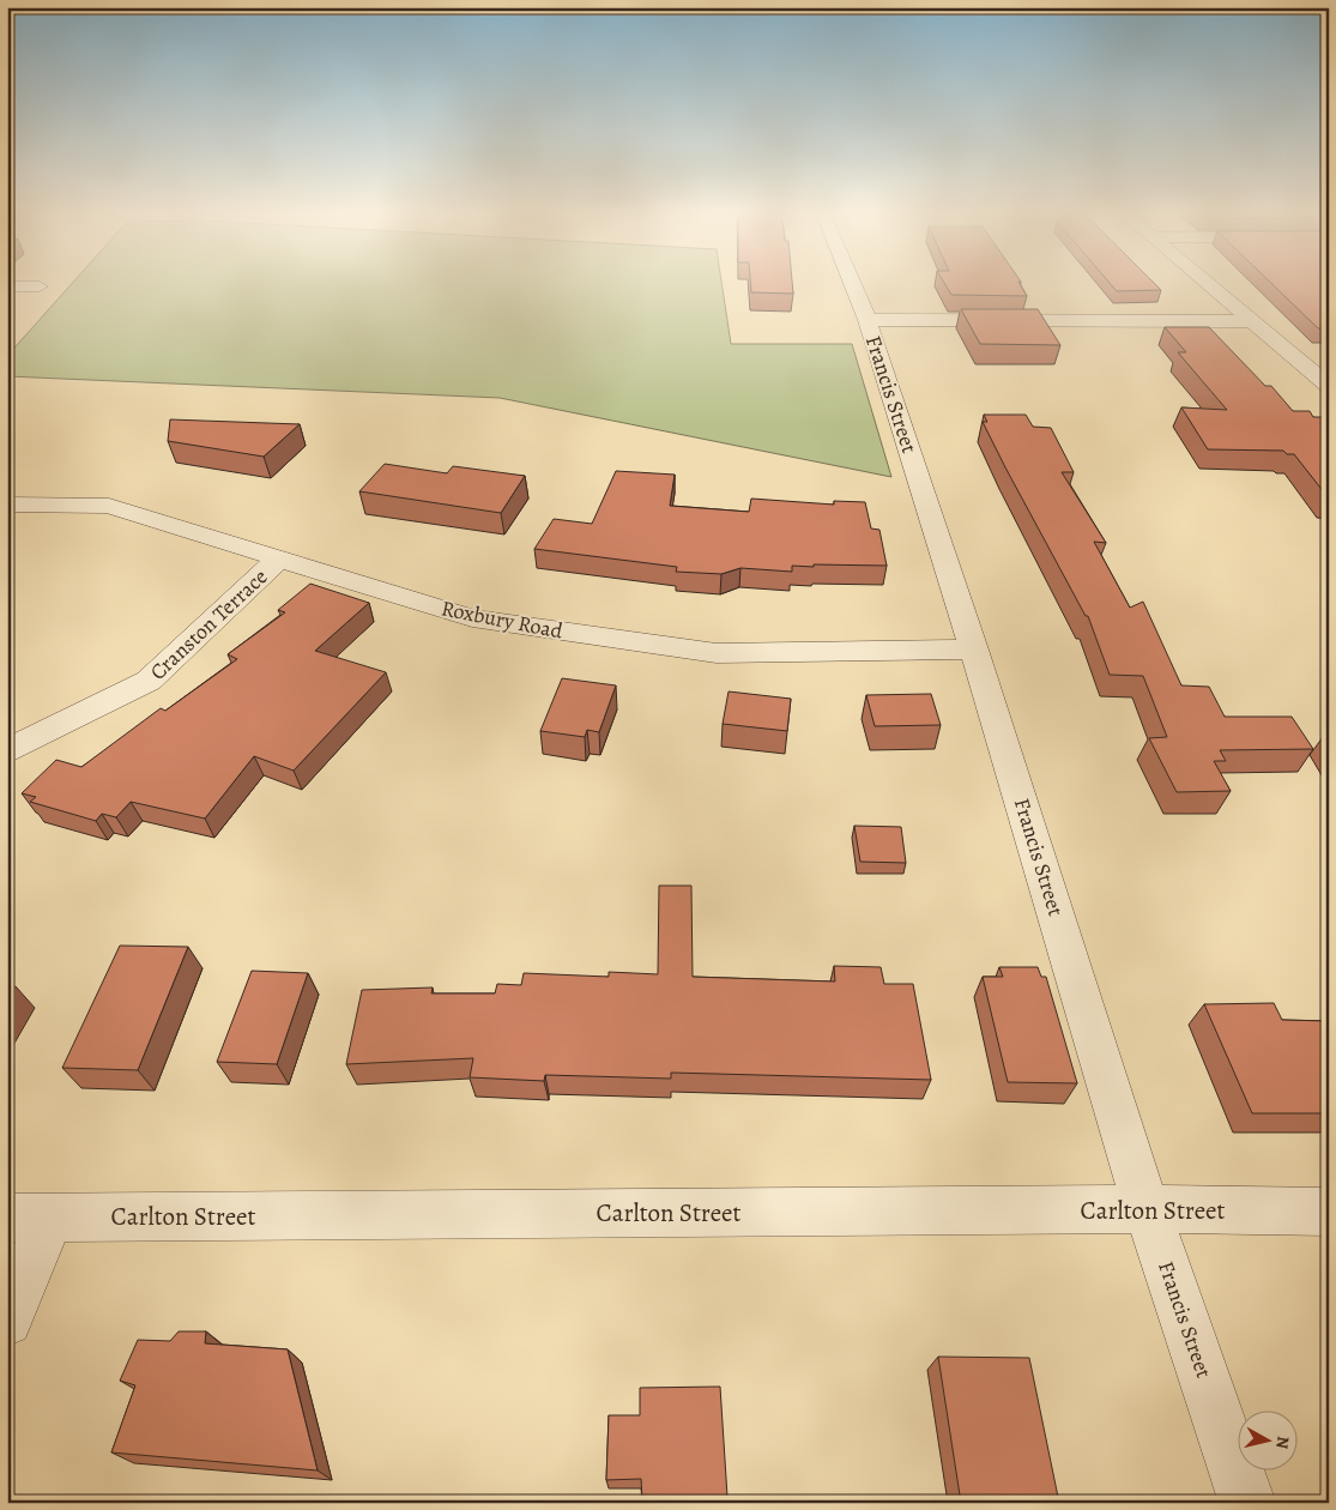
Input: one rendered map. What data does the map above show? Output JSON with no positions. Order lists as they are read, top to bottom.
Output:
{
  "streets": {
    "street": [
      "Francis Street",
      "Roxbury Road",
      "Cranston Terrace",
      "Carlton Street"
    ]
  },
  "crossings": [
    ["Francis Street", "Roxbury Road"],
    ["Francis Street", "Carlton Street"],
    ["Roxbury Road", "Cranston Terrace"]
  ],
  "north": "right"
}
